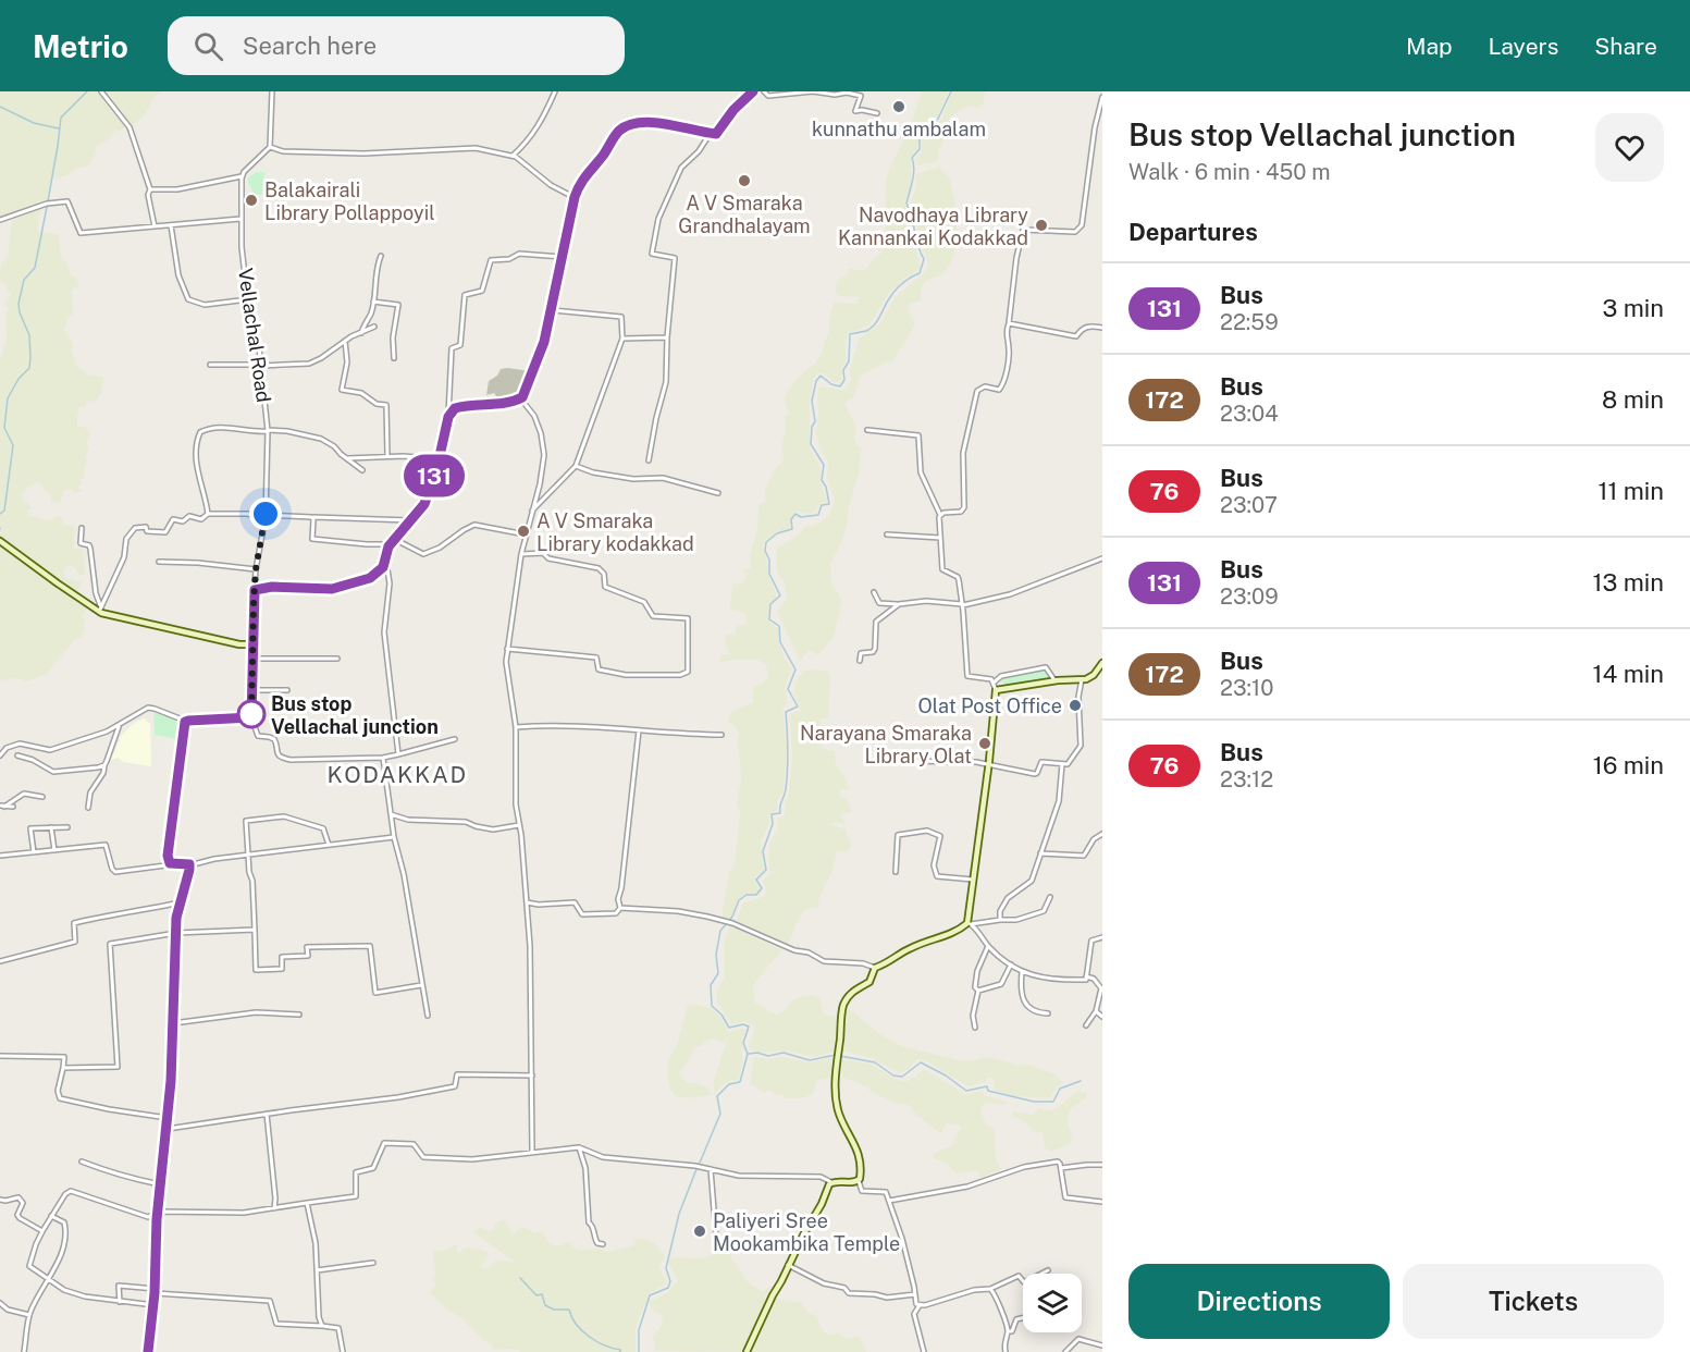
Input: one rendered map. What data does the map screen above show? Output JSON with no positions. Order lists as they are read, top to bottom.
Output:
{
  "streets": {
    "street": ["Vellachal Road"]
  },
  "districts": ["KODAKKAD"],
  "places": [
    "kunnathu ambalam",
    "A V Smaraka Grandhalayam",
    "Balakairali Library Pollappoyil",
    "Navodhaya Library Kannankai Kodakkad",
    "A V Smaraka Library kodakkad",
    "Olat Post Office",
    "Bus stop Vellachal junction",
    "Narayana Smaraka Library Olat",
    "Paliyeri Sree Mookambika Temple"
  ],
  "lines": ["bus line 131"],
  "page": {
    "header": "Metrio",
    "search": "Search here",
    "nav": ["Map", "Layers", "Share"],
    "on_map": "131",
    "heading": [
      ["Bus stop Vellachal junction", "Walk · 6 min · 450 m"],
      "Departures"
    ],
    "list": [
      {
        "mark": "131",
        "name": "Bus",
        "note": "22:59",
        "value": "3 min"
      },
      {
        "mark": "172",
        "name": "Bus",
        "note": "23:04",
        "value": "8 min"
      },
      {
        "mark": "76",
        "name": "Bus",
        "note": "23:07",
        "value": "11 min"
      },
      {
        "mark": "131",
        "name": "Bus",
        "note": "23:09",
        "value": "13 min"
      },
      {
        "mark": "172",
        "name": "Bus",
        "note": "23:10",
        "value": "14 min"
      },
      {
        "mark": "76",
        "name": "Bus",
        "note": "23:12",
        "value": "16 min"
      }
    ],
    "buttons": ["Directions", "Tickets"]
  }
}
